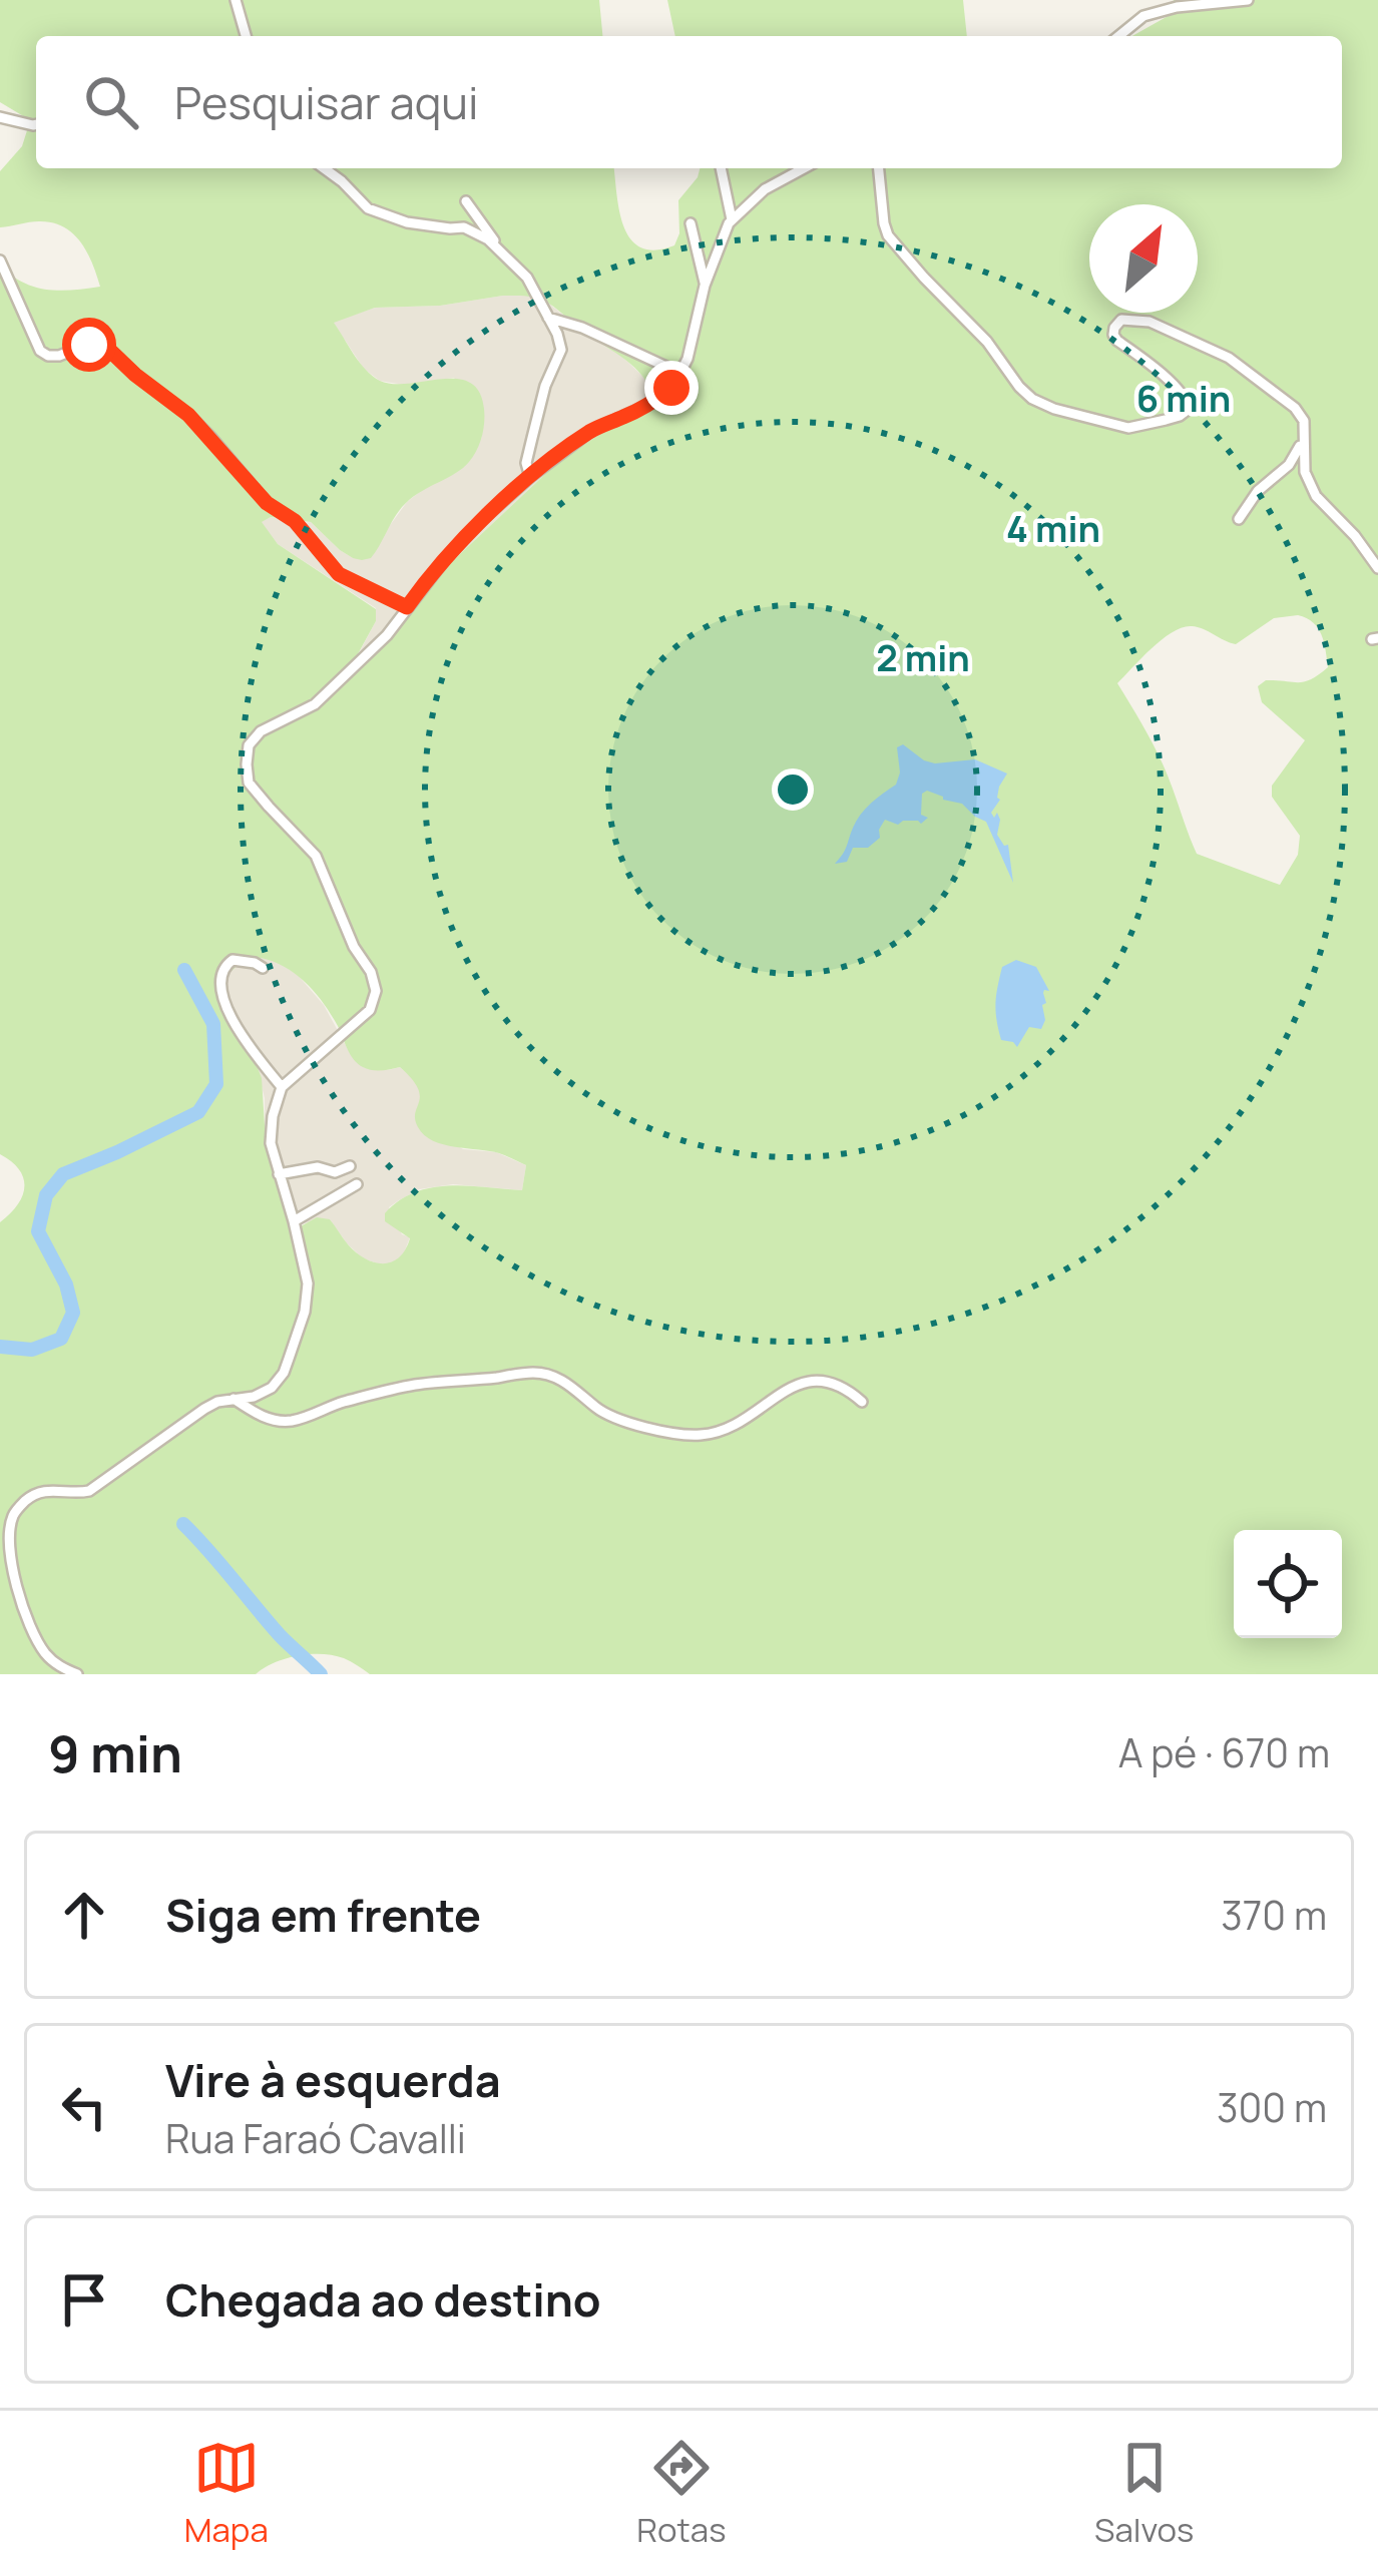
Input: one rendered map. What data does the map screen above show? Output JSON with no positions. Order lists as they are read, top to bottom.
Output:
{
  "north": "top right",
  "page": {
    "search": "Pesquisar aqui",
    "heading": ["9 min", "A pé · 670 m"],
    "list": [
      ["Siga em frente", "370 m"],
      ["Vire à esquerda", "Rua Faraó Cavalli", "300 m"],
      "Chegada ao destino"
    ],
    "nav": ["Mapa", "Rotas", "Salvos"]
  },
  "rings": ["6 min", "4 min", "2 min"]
}
